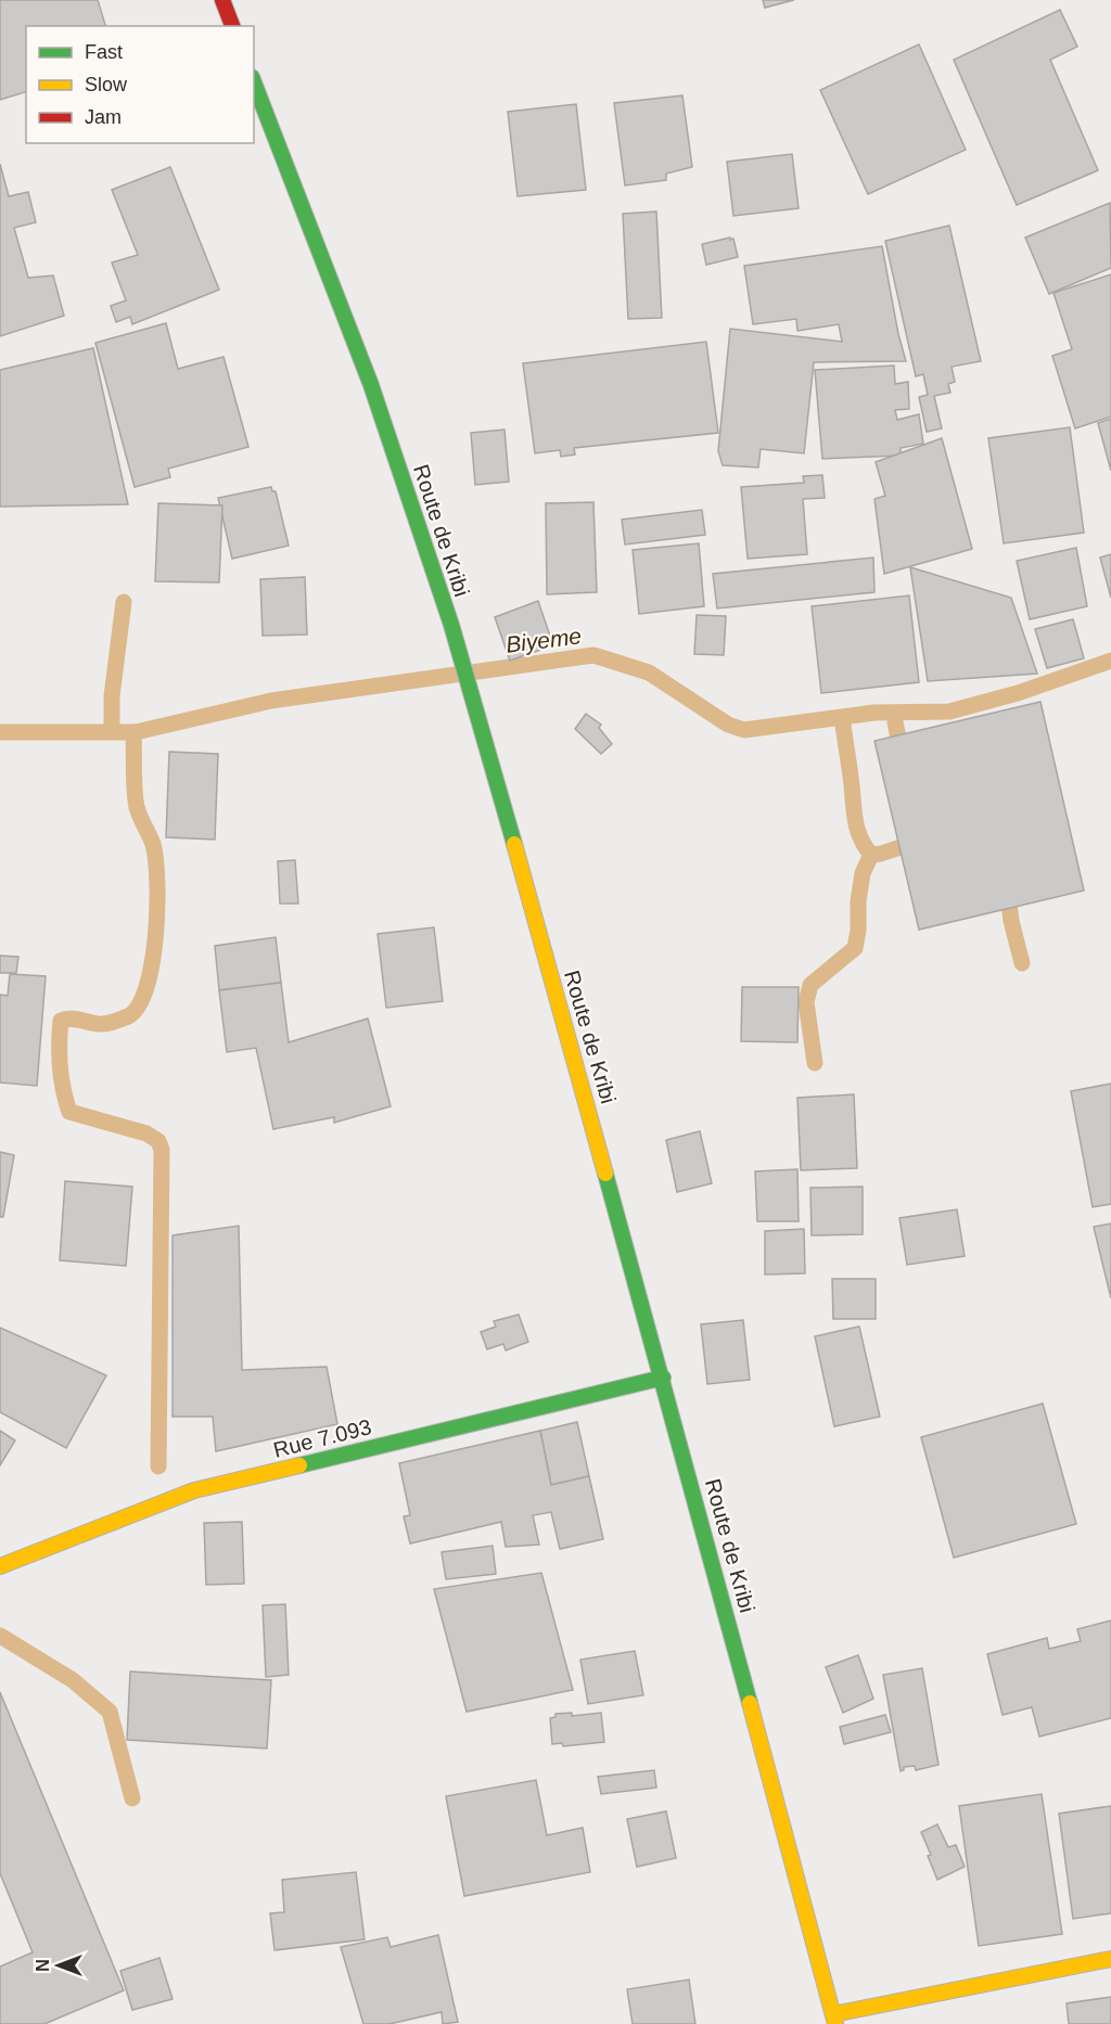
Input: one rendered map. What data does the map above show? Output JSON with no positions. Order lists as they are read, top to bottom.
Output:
{
  "streets": {
    "main road": ["Route de Kribi", "Rue 7.093"]
  },
  "crossings": [
    ["Route de Kribi", "Rue 7.093"]
  ],
  "water": ["Biyeme"],
  "legend": ["Fast", "Slow", "Jam"],
  "north": "left"
}
